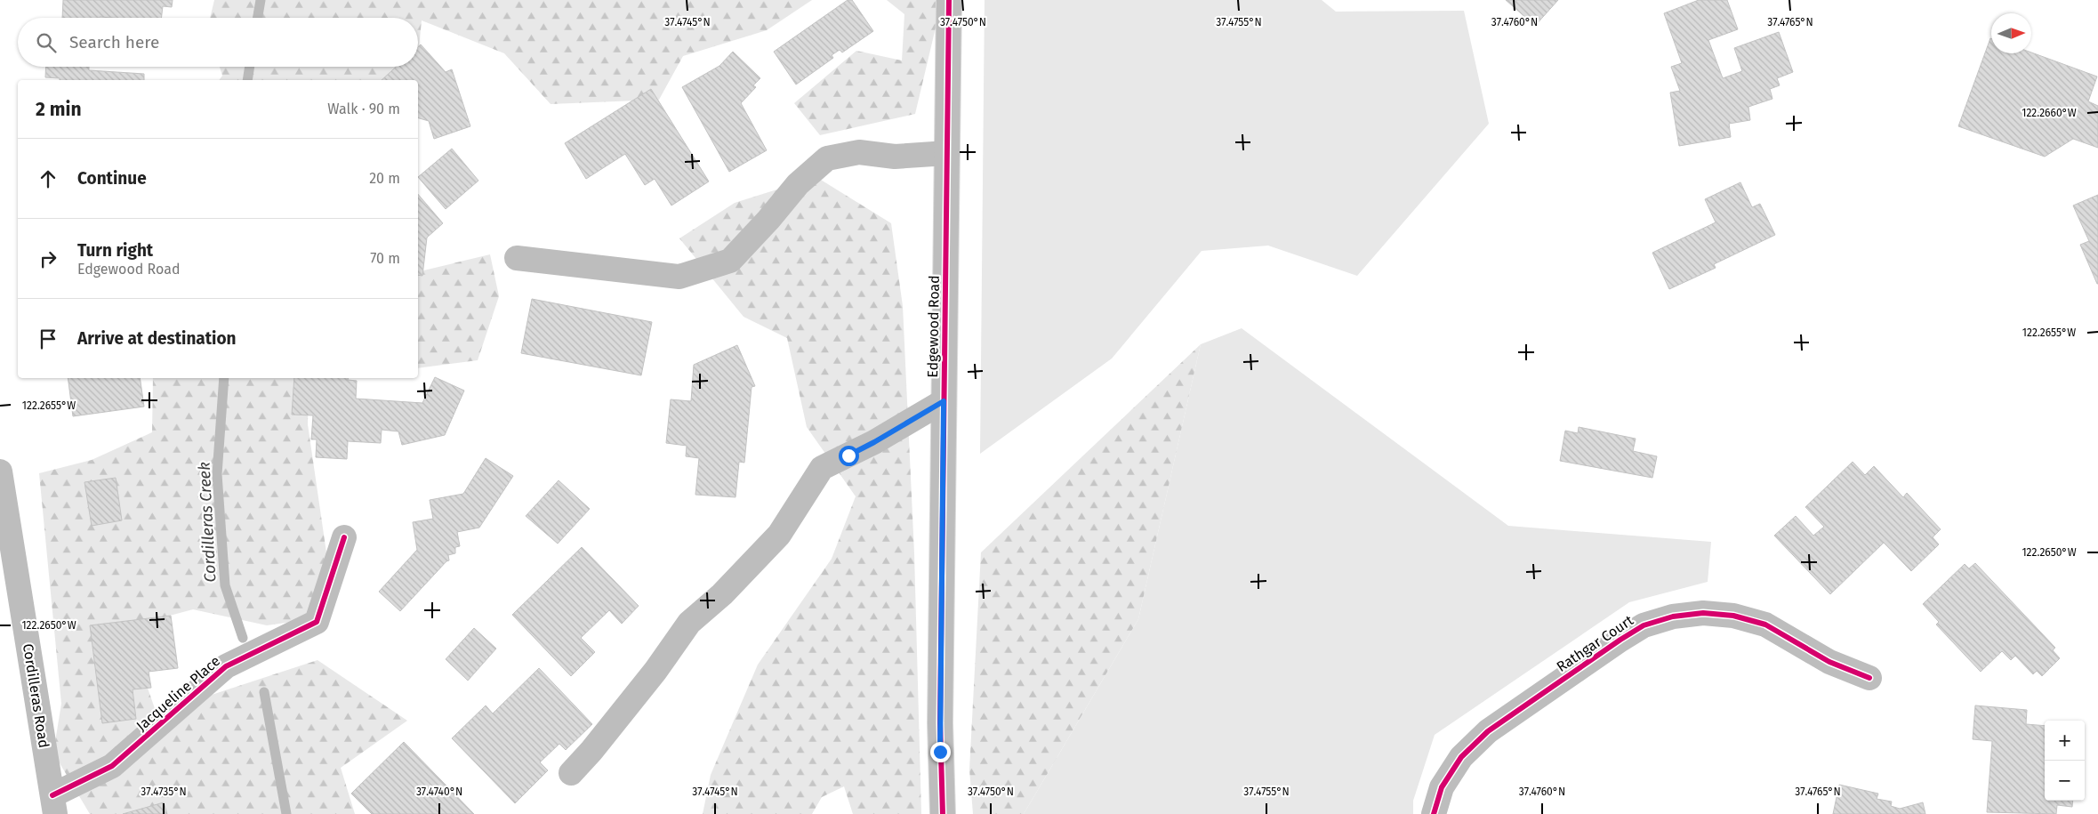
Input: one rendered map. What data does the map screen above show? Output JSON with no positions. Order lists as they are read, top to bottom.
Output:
{
  "streets": {
    "street": [
      "Edgewood Road",
      "Rathgar Court",
      "Jacqueline Place",
      "Cordilleras Road"
    ]
  },
  "crossings": [
    ["Jacqueline Place", "Cordilleras Road"]
  ],
  "water": ["Cordilleras Creek"],
  "north": "right",
  "page": {
    "search": "Search here",
    "heading": ["2 min", "Walk · 90 m"],
    "list": [
      ["Continue", "20 m"],
      ["Turn right", "Edgewood Road", "70 m"],
      "Arrive at destination"
    ],
    "map_buttons": ["+", "−"]
  },
  "coordinates": [
    "37.4745°N",
    "37.4750°N",
    "37.4755°N",
    "37.4760°N",
    "37.4765°N",
    "122.2660°W",
    "122.2655°W",
    "122.2650°W",
    "37.4735°N",
    "37.4740°N"
  ]
}
